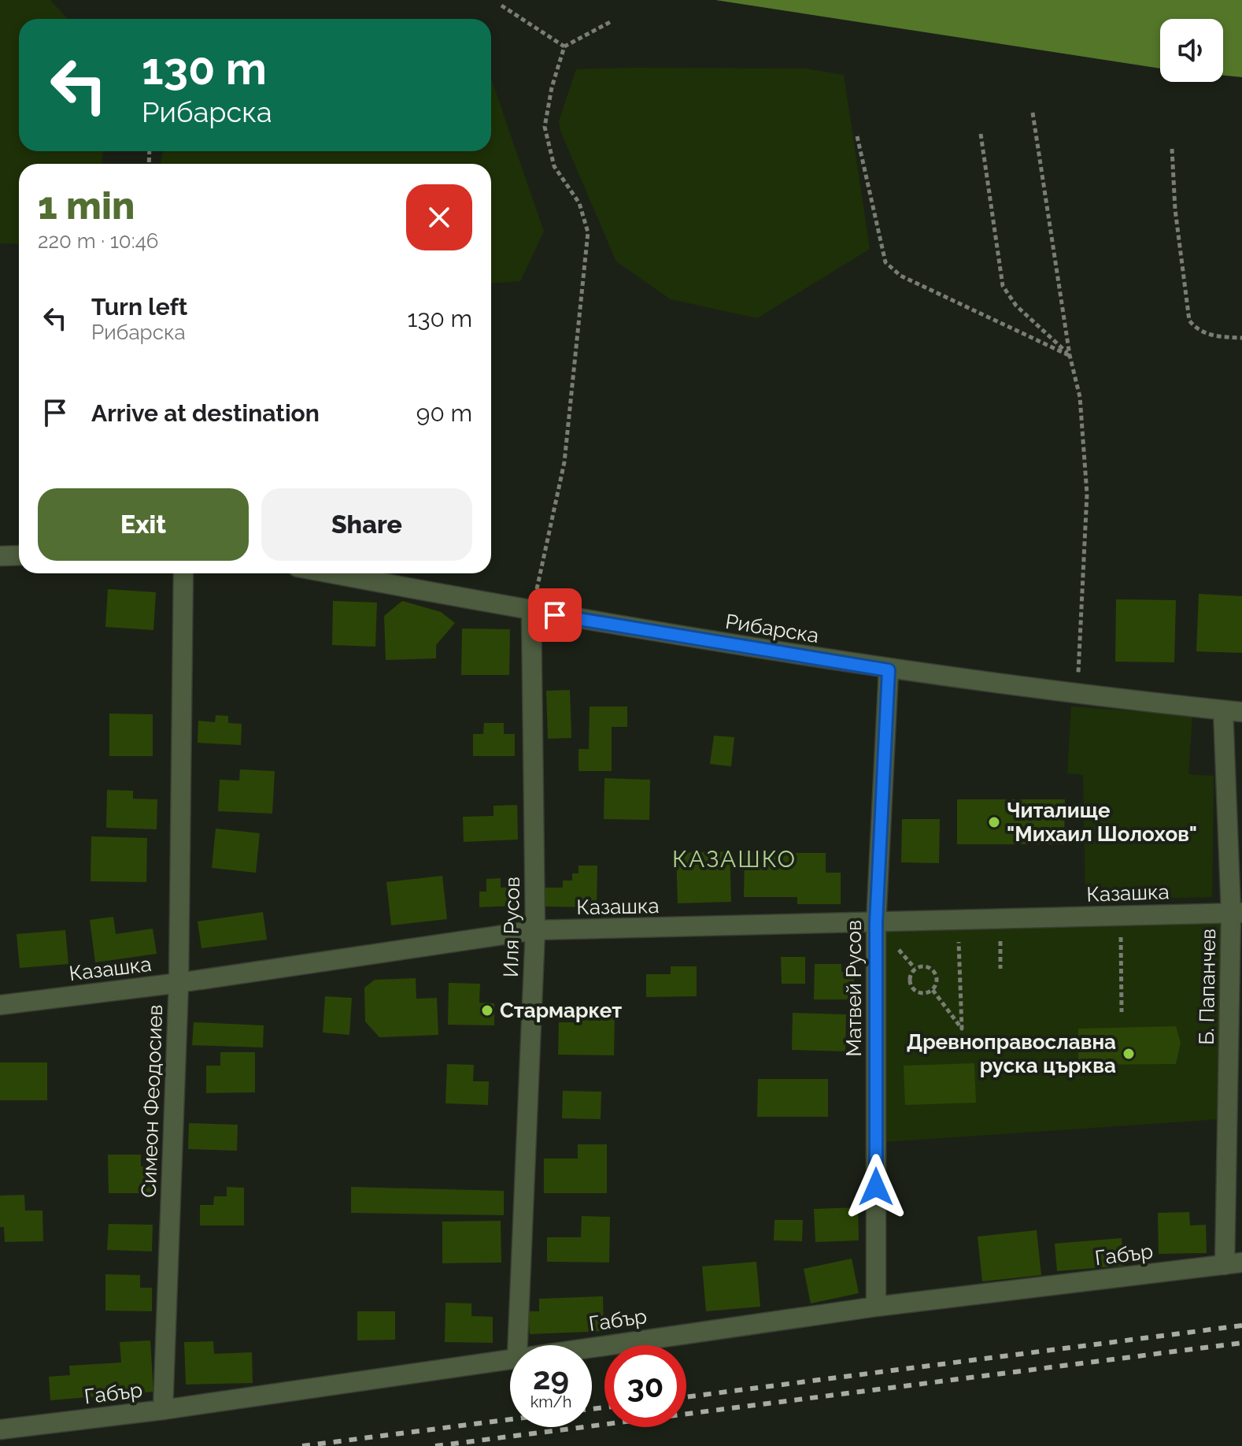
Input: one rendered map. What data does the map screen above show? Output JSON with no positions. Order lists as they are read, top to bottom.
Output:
{
  "streets": {
    "street": [
      "Рибарска",
      "Казашка",
      "Иля Русов",
      "Б. Папанчев",
      "Матвей Русов",
      "Симеон Феодосиев",
      "Габър"
    ]
  },
  "crossings": [
    ["Рибарска", "Иля Русов"],
    ["Рибарска", "Б. Папанчев"],
    ["Рибарска", "Матвей Русов"],
    ["Казашка", "Иля Русов"],
    ["Казашка", "Б. Папанчев"],
    ["Казашка", "Матвей Русов"],
    ["Казашка", "Симеон Феодосиев"],
    ["Б. Папанчев", "Габър"],
    ["Матвей Русов", "Габър"],
    ["Симеон Феодосиев", "Габър"]
  ],
  "districts": ["КАЗАШКО"],
  "places": ["Читалище \"Михаил Шолохов\"", "Стармаркет", "Древноправославна руска църква"],
  "page": {
    "turn": ["130 m", "Рибарска"],
    "heading": ["1 min", "220 m · 10:46"],
    "list": [
      {
        "name": "Turn left",
        "note": "Рибарска",
        "value": "130 m"
      },
      {
        "name": "Arrive at destination",
        "value": "90 m"
      }
    ],
    "buttons": ["Exit", "Share"],
    "speed": "29 km/h",
    "limit": "30"
  }
}
